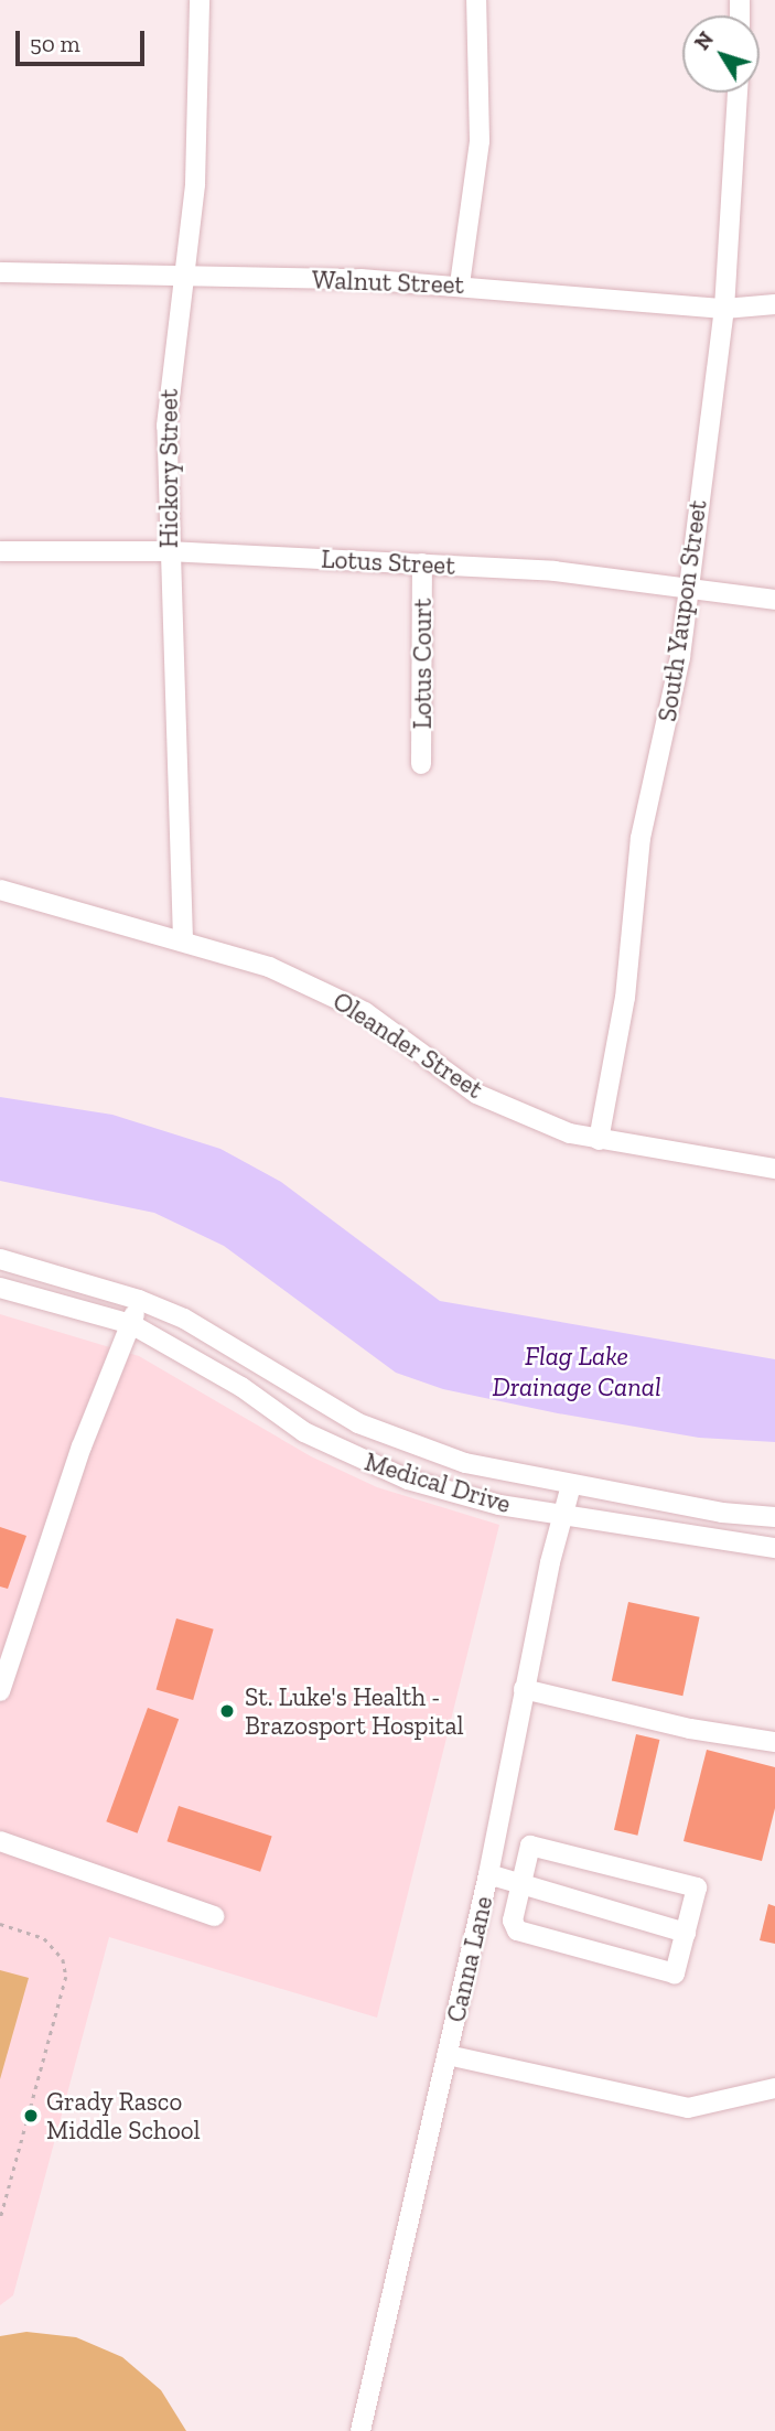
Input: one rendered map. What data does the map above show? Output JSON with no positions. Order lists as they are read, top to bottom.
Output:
{
  "streets": {
    "street": [
      "Walnut Street",
      "Hickory Street",
      "Lotus Street",
      "South Yaupon Street",
      "Lotus Court",
      "Oleander Street",
      "Medical Drive",
      "Canna Lane"
    ]
  },
  "crossings": [
    ["Walnut Street", "Hickory Street"],
    ["Walnut Street", "South Yaupon Street"],
    ["Hickory Street", "Lotus Street"],
    ["Hickory Street", "Oleander Street"],
    ["Lotus Street", "South Yaupon Street"],
    ["Lotus Street", "Lotus Court"],
    ["South Yaupon Street", "Oleander Street"],
    ["Medical Drive", "Canna Lane"]
  ],
  "water": ["Flag Lake Drainage Canal"],
  "places": ["St. Luke's Health - Brazosport Hospital", "Grady Rasco Middle School"],
  "scale_bar": "50 m",
  "north": "top left"
}
